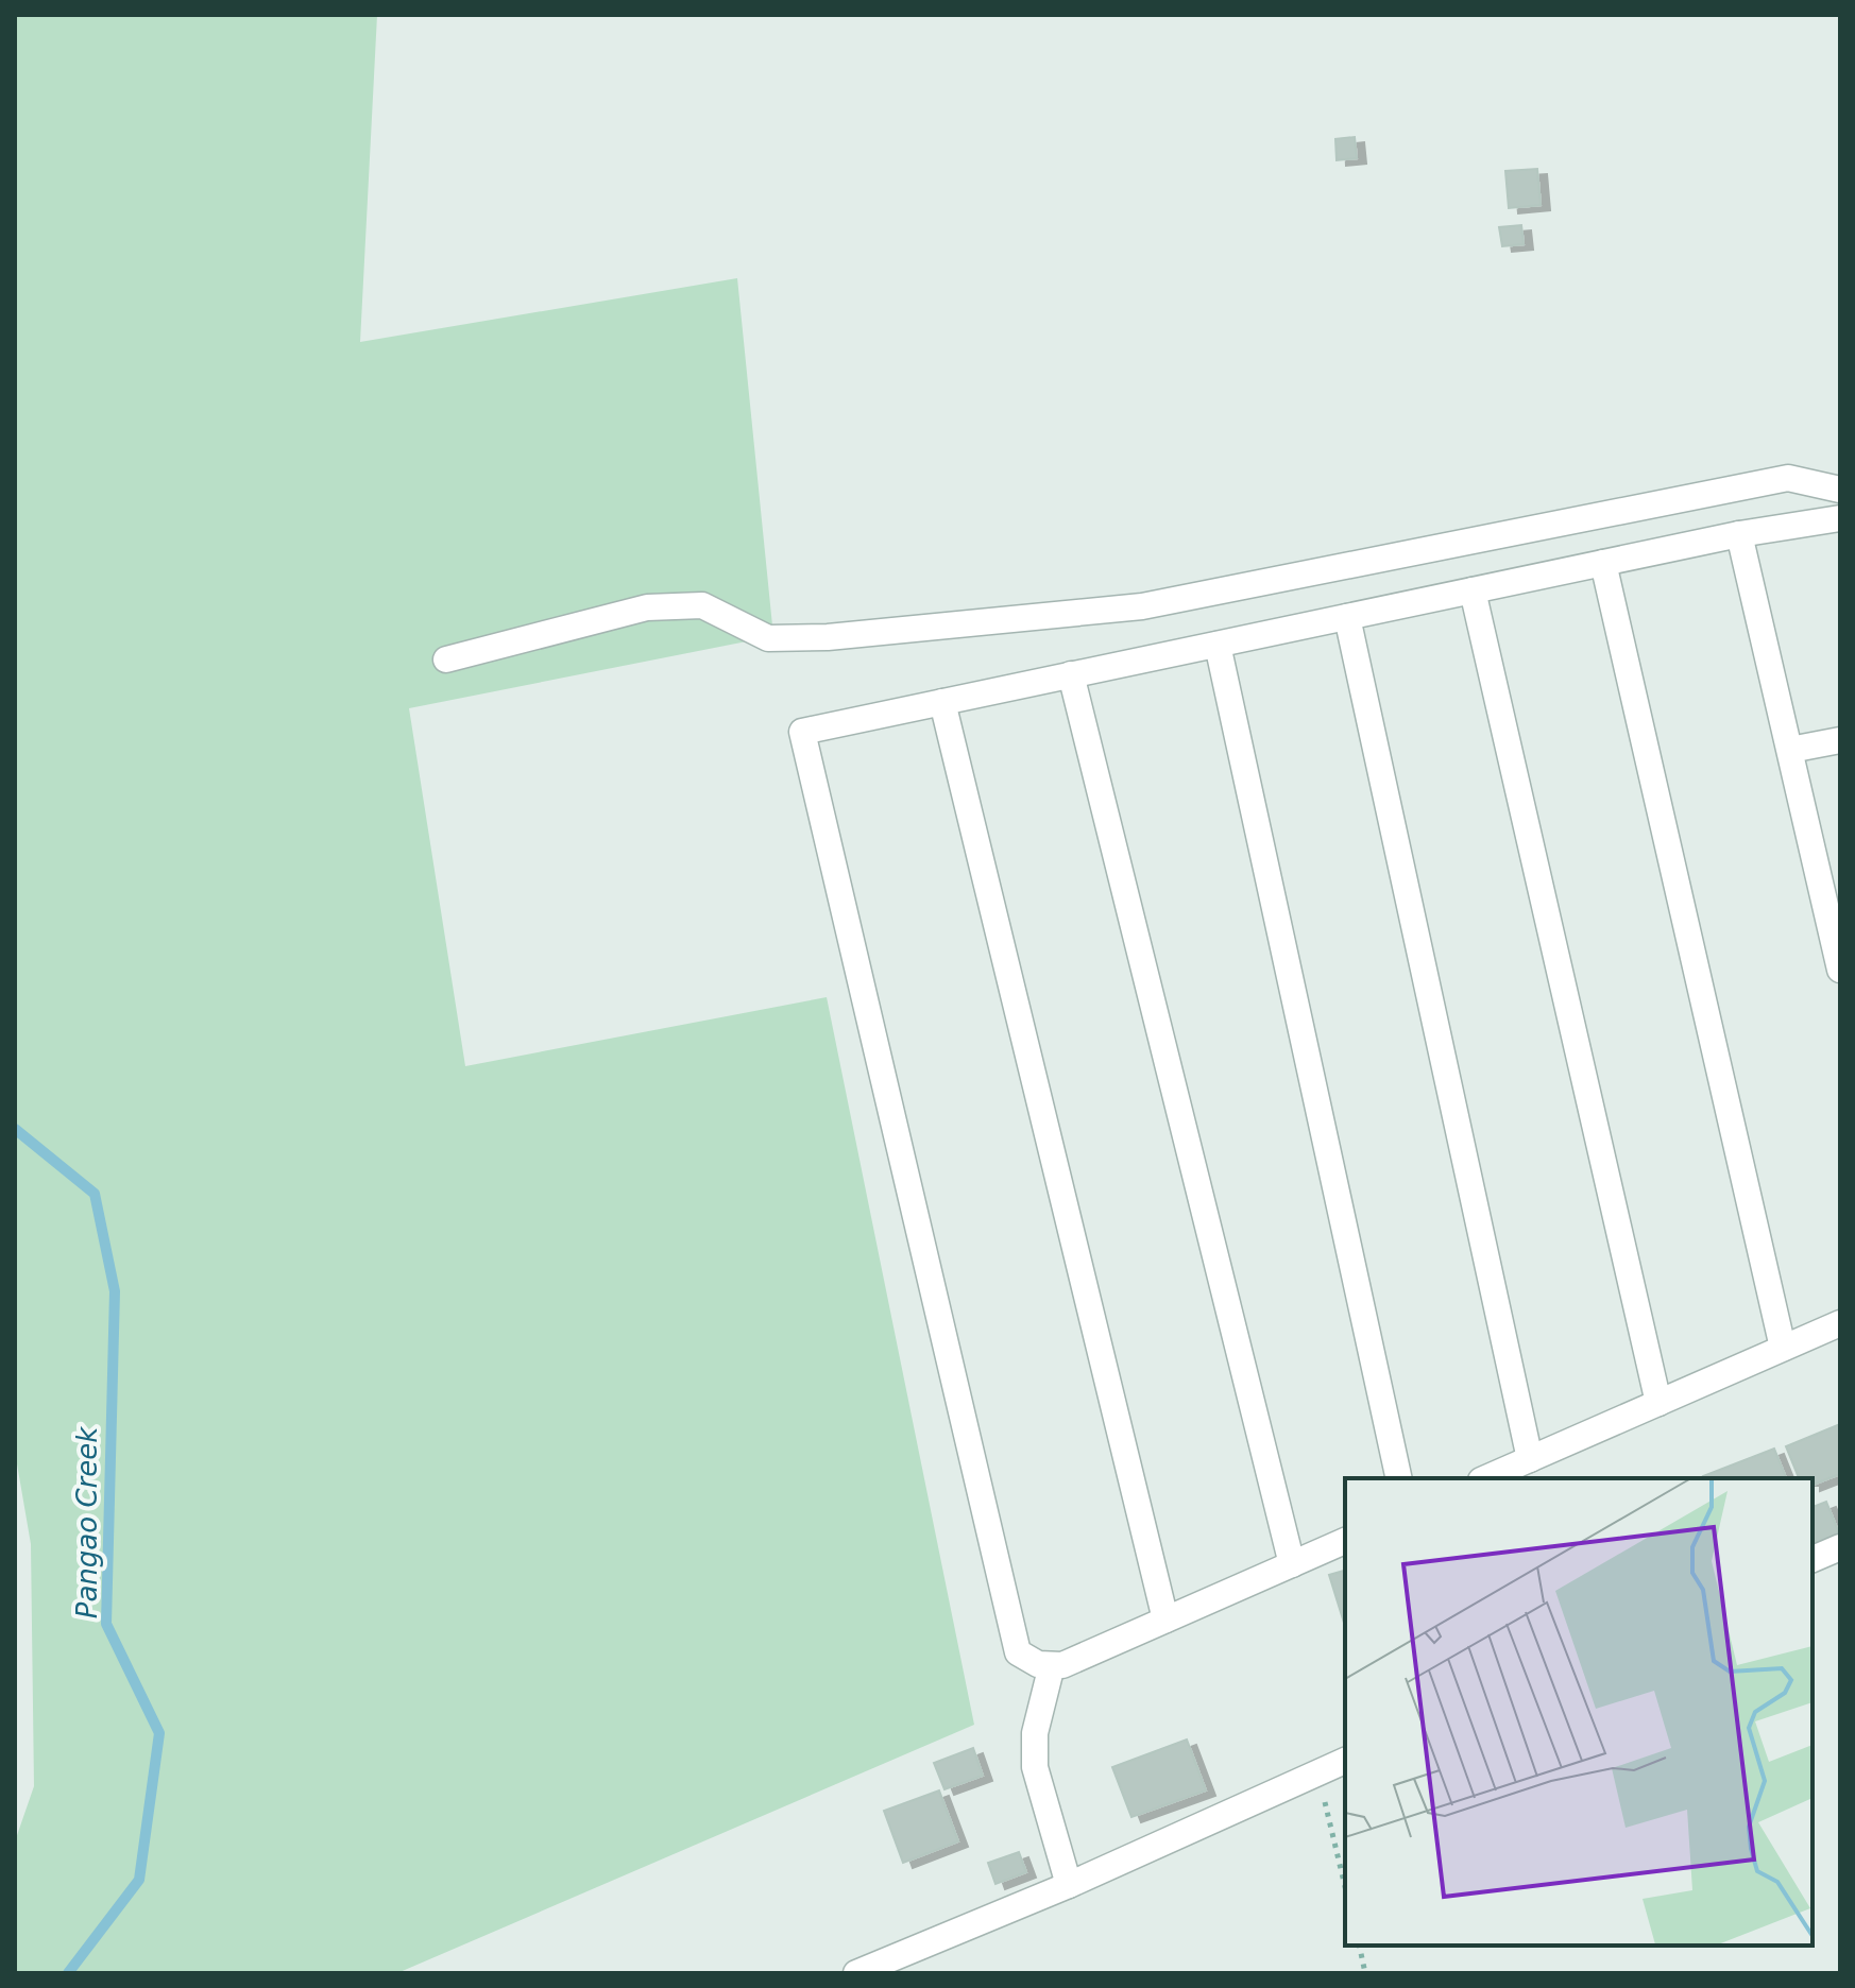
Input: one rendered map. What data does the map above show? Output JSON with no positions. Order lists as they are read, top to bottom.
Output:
{
  "water": ["Pangao Creek"]
}
